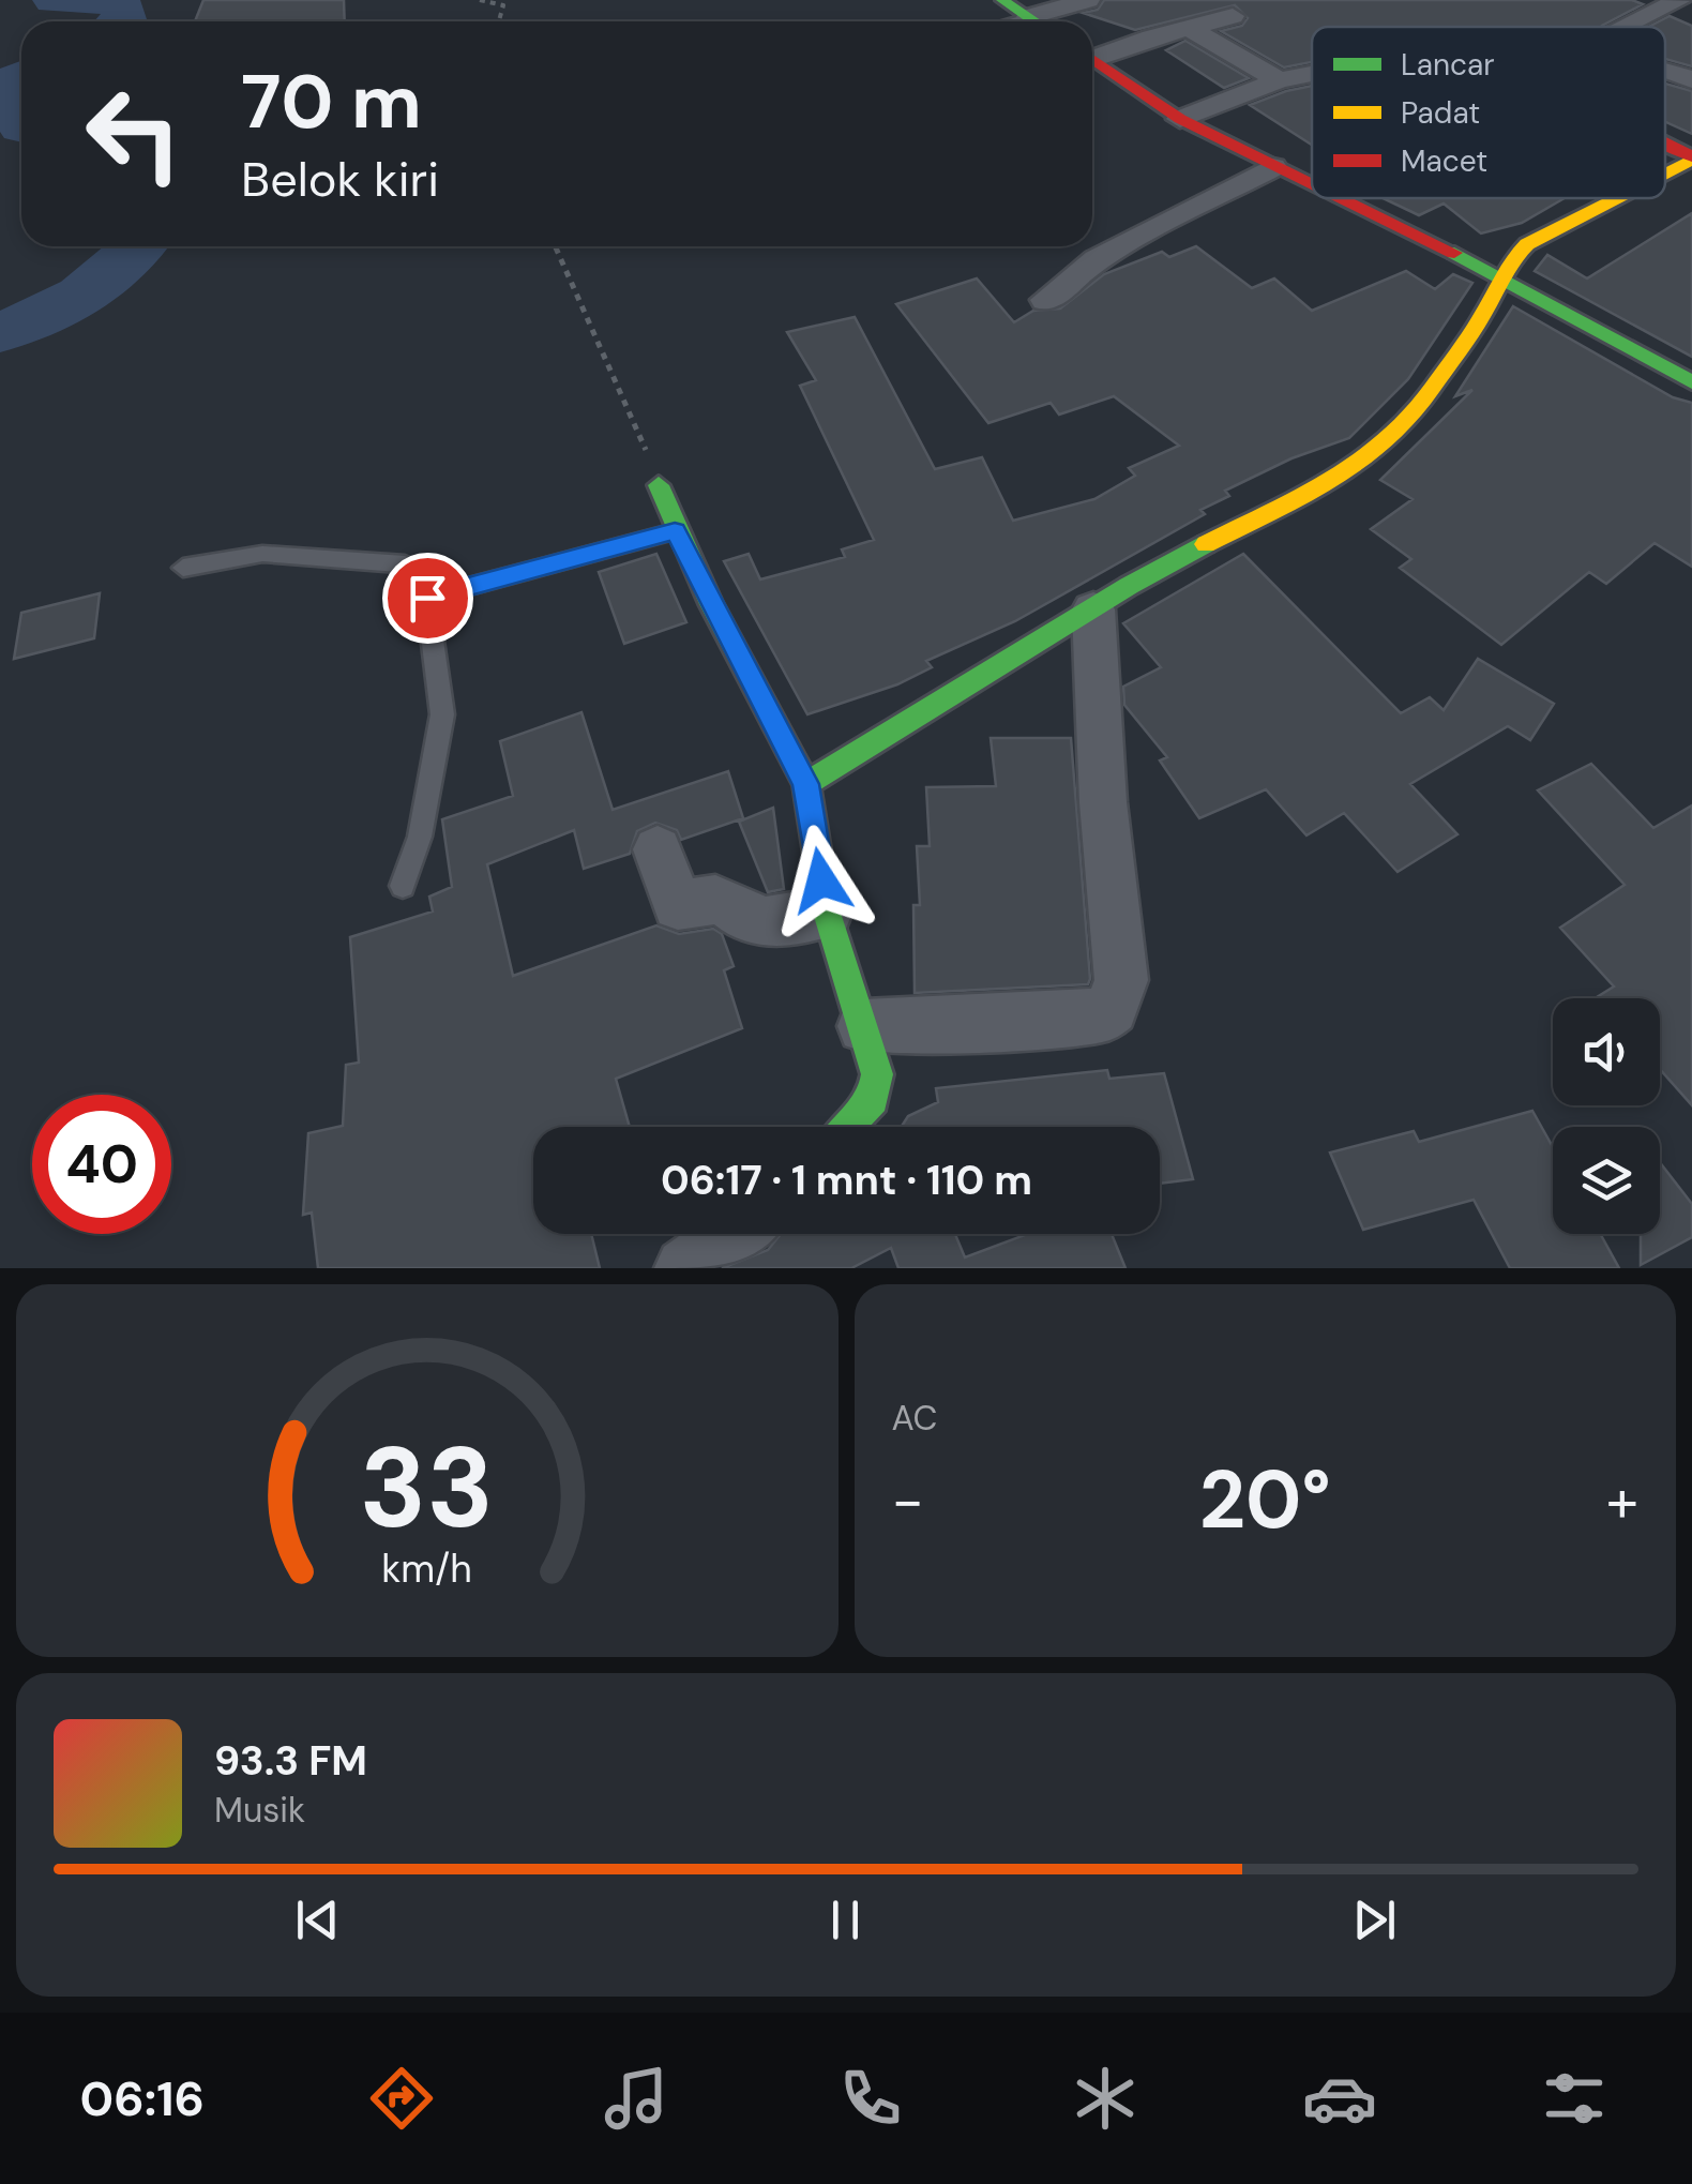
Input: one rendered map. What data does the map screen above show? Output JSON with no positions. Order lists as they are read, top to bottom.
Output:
{
  "legend": ["Lancar", "Padat", "Macet"],
  "page": {
    "turn": ["70 m", "Belok kiri"],
    "limit": "40",
    "trip": "06:17 · 1 mnt · 110 m",
    "tile": "AC",
    "heat": ["−", "20°", "+"],
    "song": ["93.3 FM", "Musik"],
    "tabs": "06:16",
    "gauge": ["33", "km/h"]
  }
}
